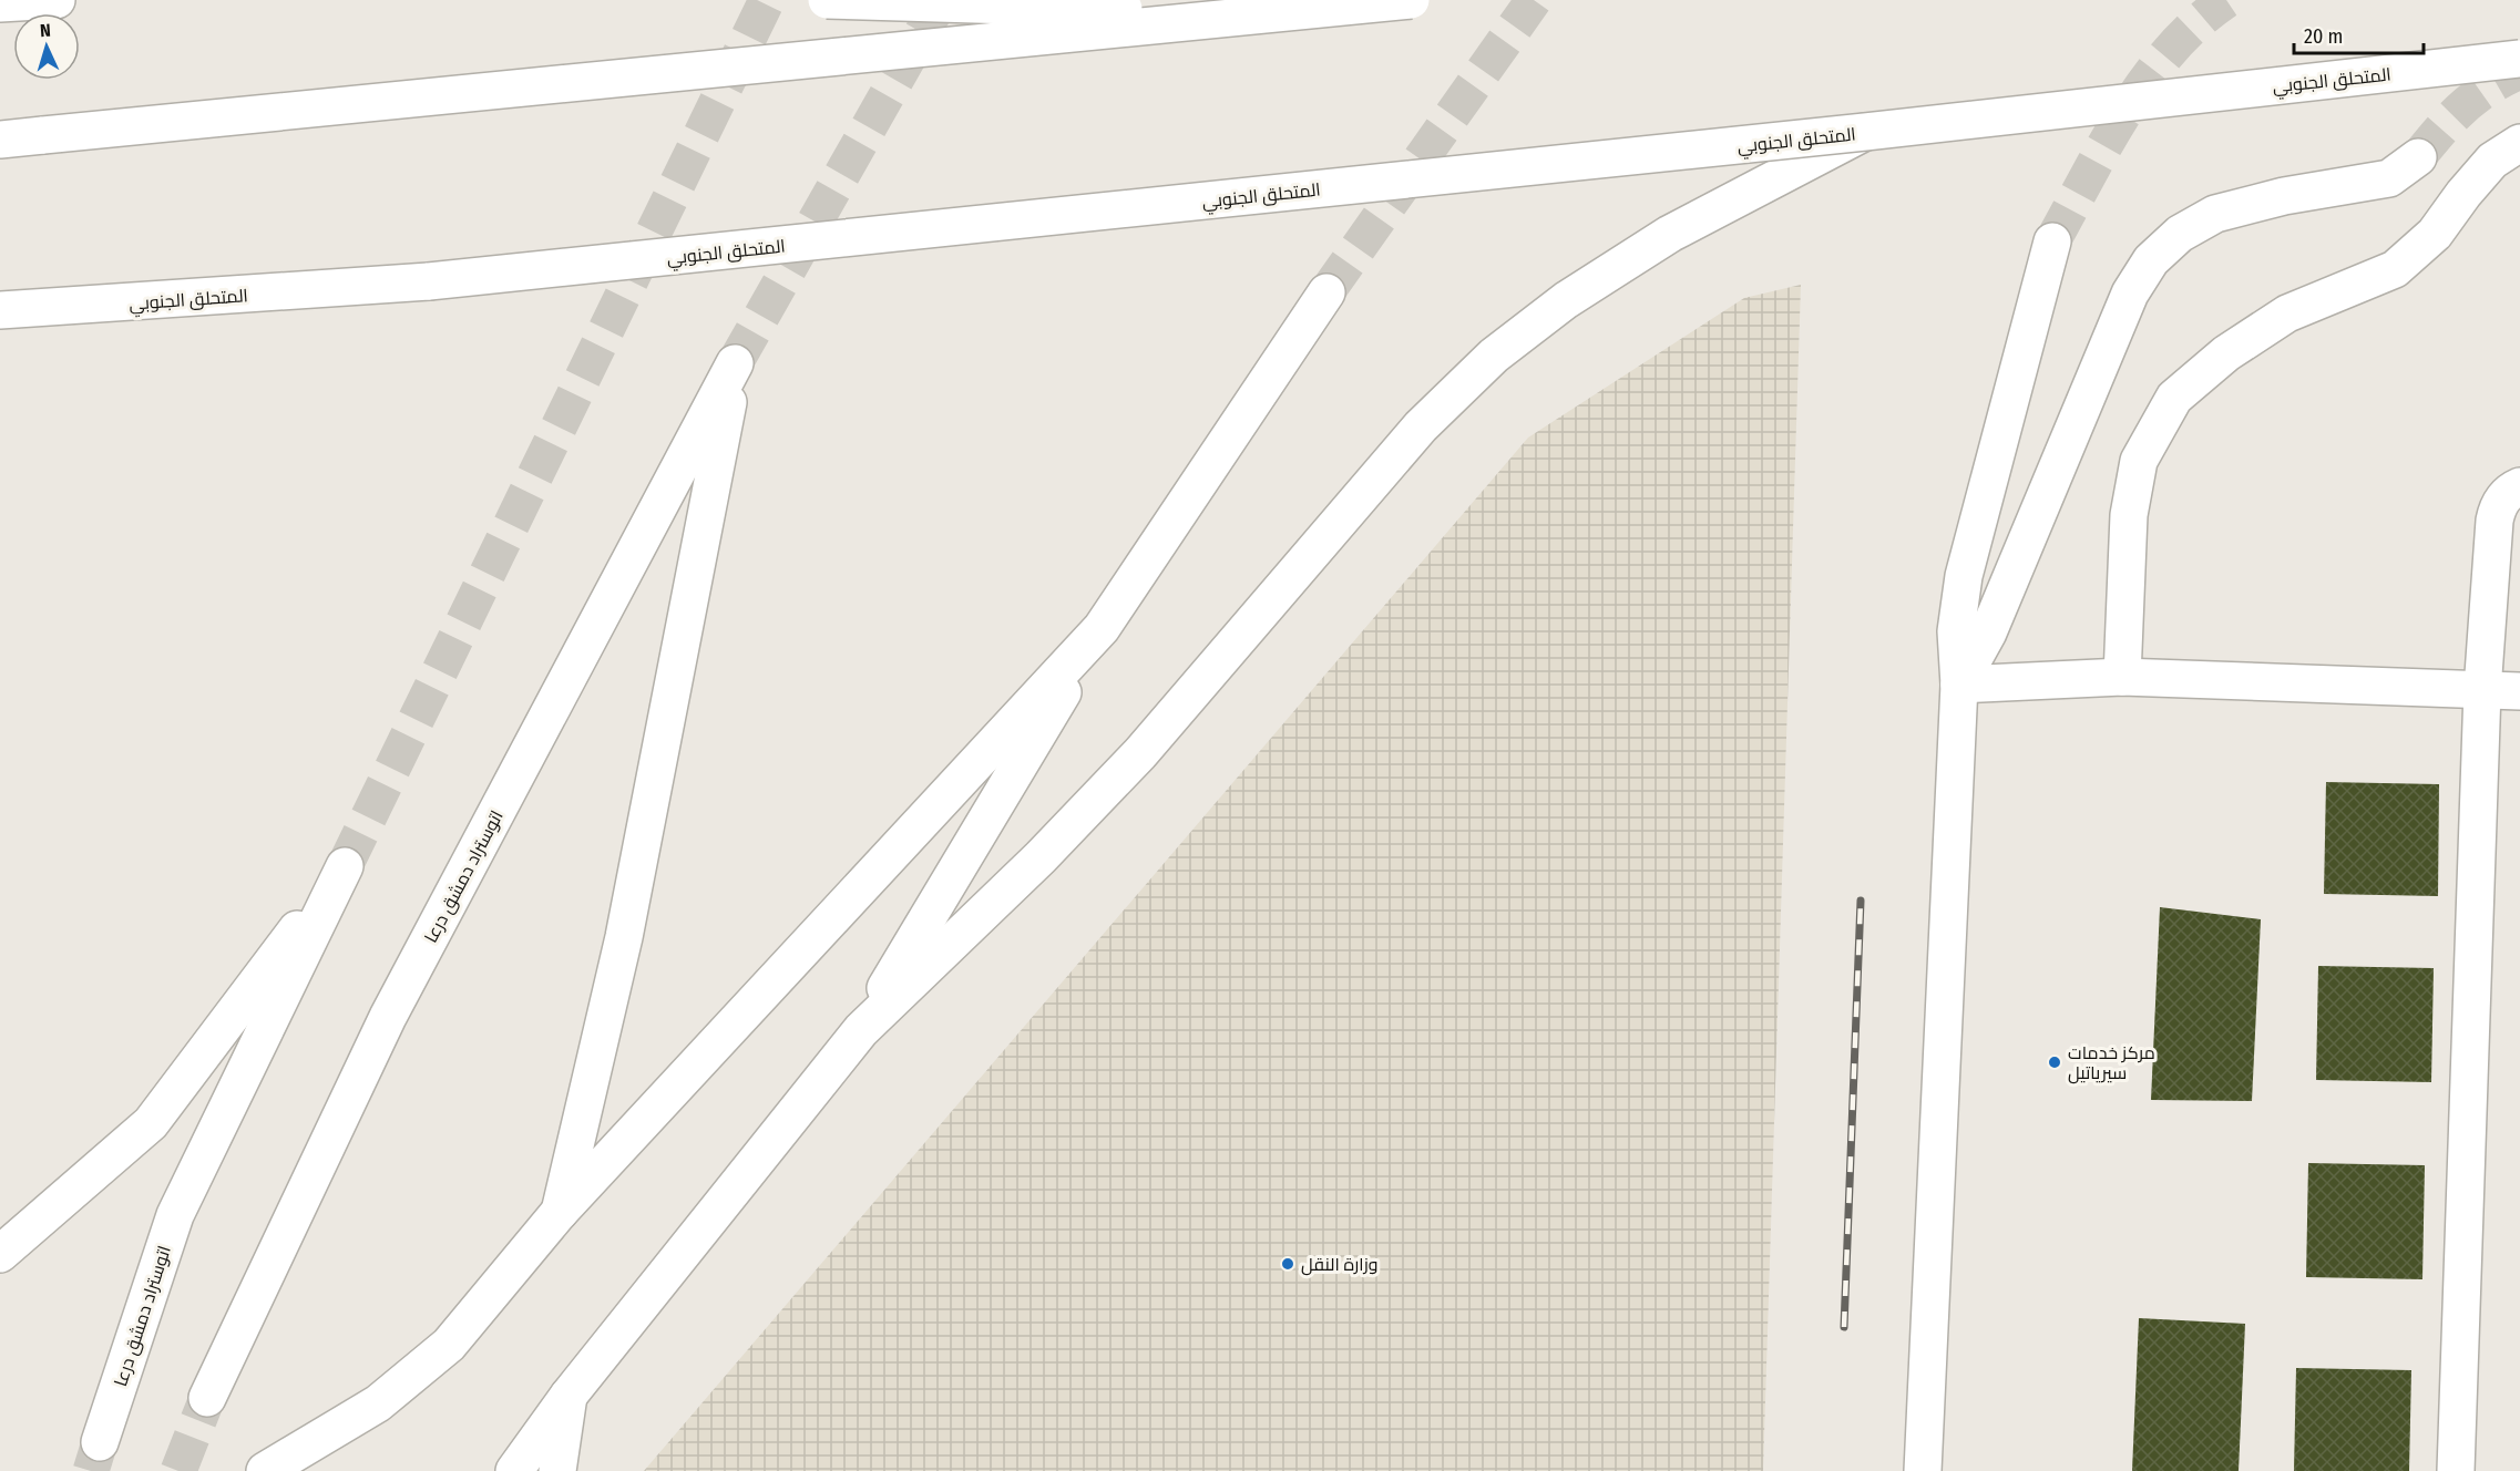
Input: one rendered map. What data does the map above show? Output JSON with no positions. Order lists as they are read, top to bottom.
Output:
{
  "streets": {
    "main road": ["المتحلق الجنوبي", "اتوستراد دمشق درعا"]
  },
  "places": ["مركز خدمات سيرياتيل", "وزارة النقل"],
  "scale_bar": "20 m",
  "north": "top"
}
